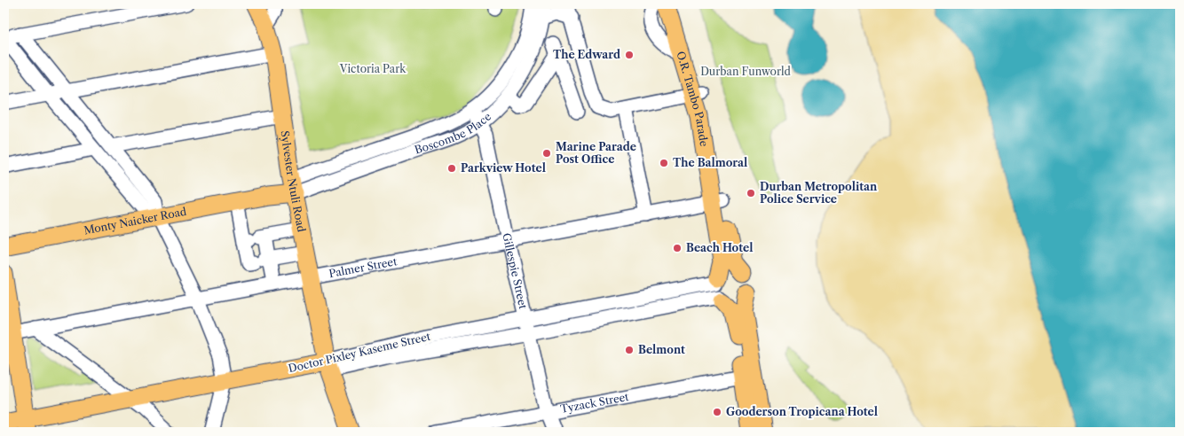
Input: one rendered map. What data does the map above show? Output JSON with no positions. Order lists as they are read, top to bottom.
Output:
{
  "streets": {
    "main road": [
      "O.R. Tambo Parade",
      "Sylvester Ntuli Road",
      "Monty Naicker Road",
      "Doctor Pixley Kaseme Street"
    ],
    "street": [
      "Boscombe Place",
      "Palmer Street",
      "Gillespie Street",
      "Tyzack Street"
    ]
  },
  "crossings": [
    ["O.R. Tambo Parade", "Palmer Street"],
    ["O.R. Tambo Parade", "Doctor Pixley Kaseme Street"],
    ["O.R. Tambo Parade", "Tyzack Street"],
    ["Boscombe Place", "Sylvester Ntuli Road"],
    ["Boscombe Place", "Monty Naicker Road"],
    ["Boscombe Place", "Gillespie Street"],
    ["Sylvester Ntuli Road", "Monty Naicker Road"],
    ["Sylvester Ntuli Road", "Palmer Street"],
    ["Sylvester Ntuli Road", "Doctor Pixley Kaseme Street"],
    ["Palmer Street", "Gillespie Street"],
    ["Gillespie Street", "Doctor Pixley Kaseme Street"],
    ["Gillespie Street", "Tyzack Street"]
  ],
  "parks": ["Victoria Park", "Durban Funworld"],
  "places": [
    "The Edward",
    "Marine Parade Post Office",
    "The Balmoral",
    "Parkview Hotel",
    "Durban Metropolitan Police Service",
    "Beach Hotel",
    "Belmont",
    "Gooderson Tropicana Hotel"
  ]
}
